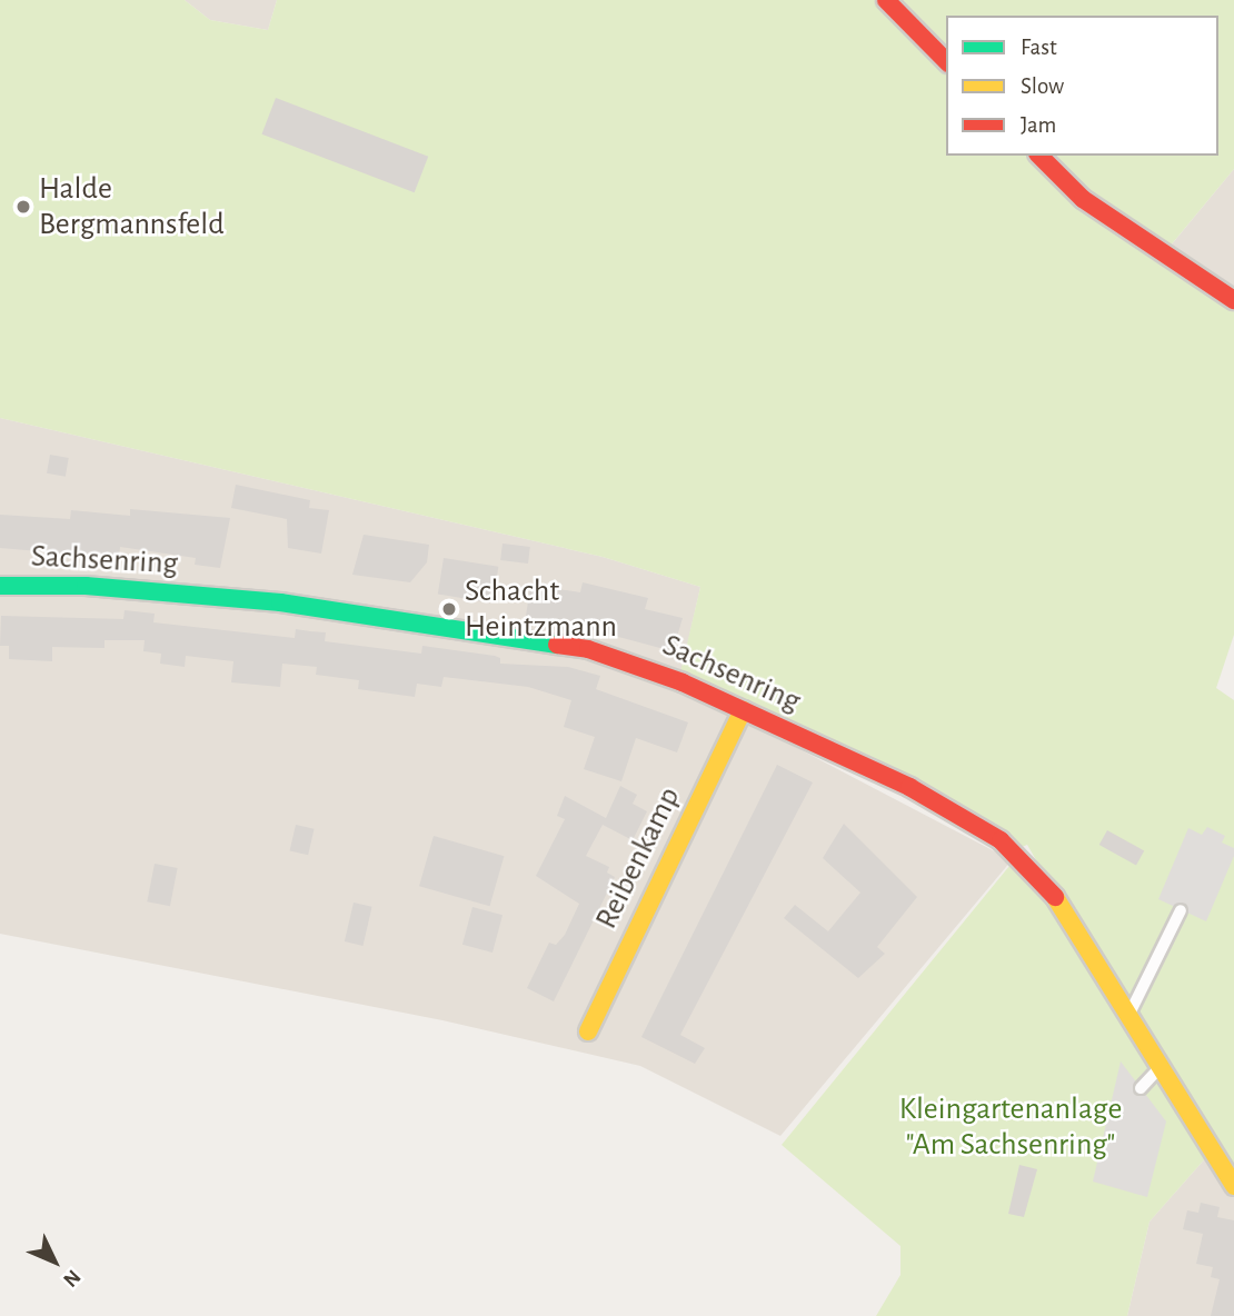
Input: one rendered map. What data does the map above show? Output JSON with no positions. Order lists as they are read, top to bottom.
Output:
{
  "streets": {
    "street": ["Sachsenring", "Reibenkamp"]
  },
  "crossings": [
    ["Sachsenring", "Reibenkamp"]
  ],
  "parks": ["Kleingartenanlage \"Am Sachsenring\""],
  "places": ["Halde Bergmannsfeld", "Schacht Heintzmann"],
  "legend": ["Fast", "Slow", "Jam"],
  "north": "bottom right"
}
